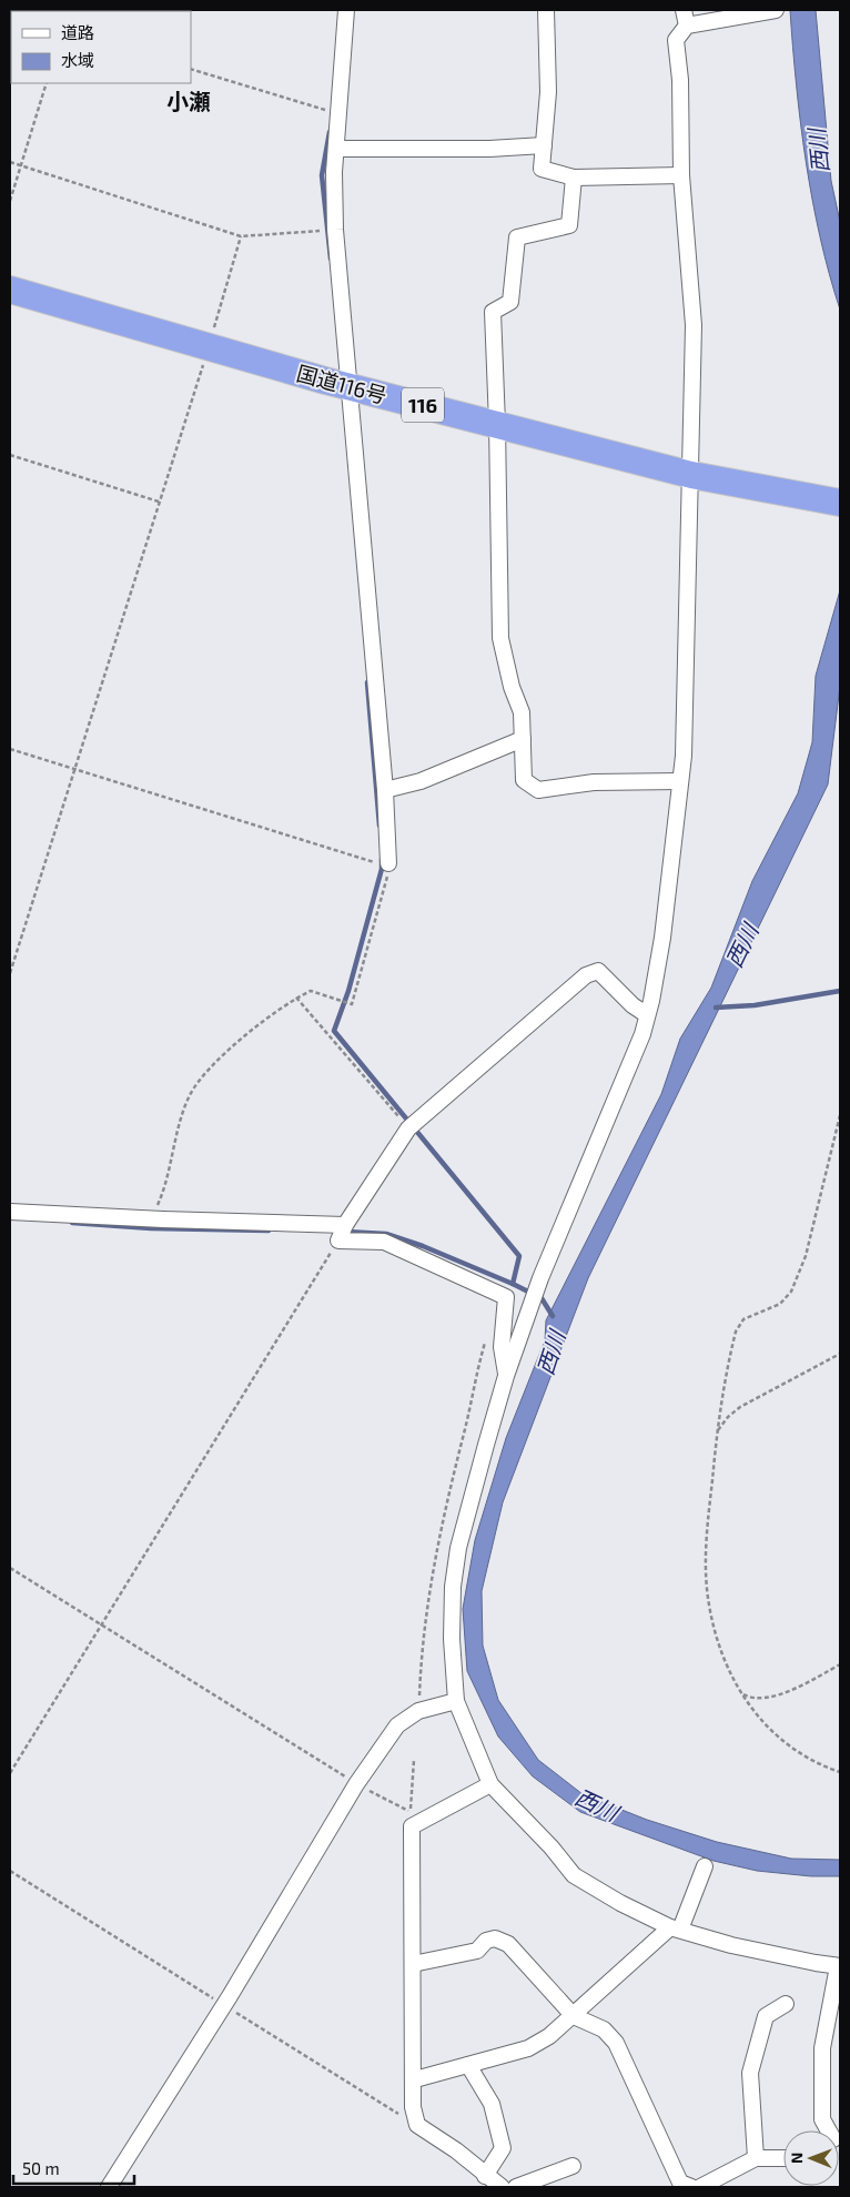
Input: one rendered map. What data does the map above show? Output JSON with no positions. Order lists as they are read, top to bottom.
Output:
{
  "streets": {
    "highway": ["国道116号", "116"]
  },
  "districts": ["小瀬"],
  "water": ["西川"],
  "legend": ["道路", "水域"],
  "scale_bar": "50 m",
  "north": "left"
}
